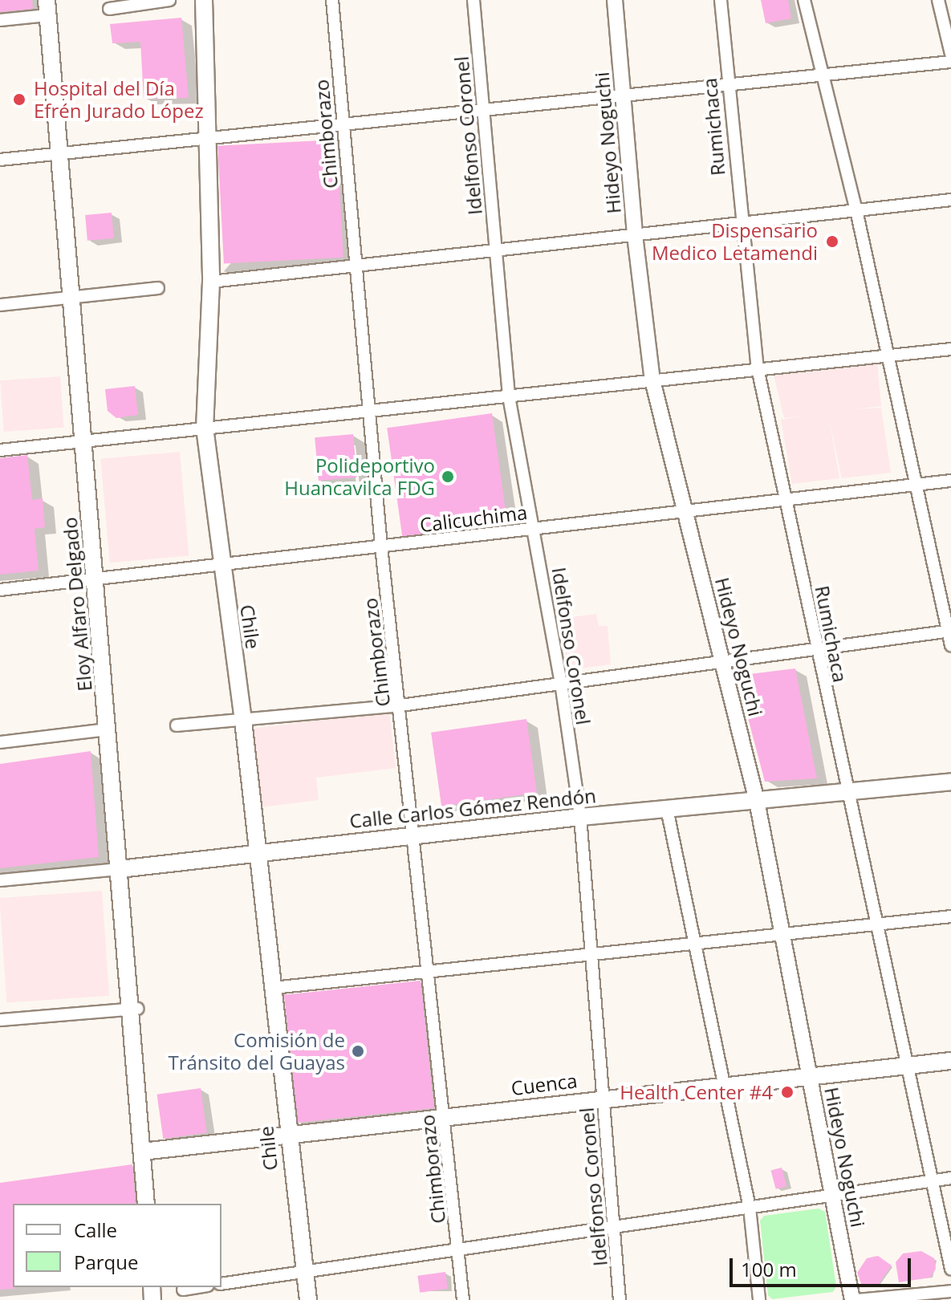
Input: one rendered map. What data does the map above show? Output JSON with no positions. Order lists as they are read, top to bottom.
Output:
{
  "streets": {
    "main road": [
      "Eloy Alfaro Delgado",
      "Chile",
      "Calle Carlos Gómez Rendón",
      "Cuenca"
    ],
    "street": [
      "Rumichaca",
      "Chimborazo",
      "Idelfonso Coronel",
      "Hideyo Noguchi",
      "Calicuchima"
    ]
  },
  "crossings": [
    ["Rumichaca", "Calicuchima"],
    ["Rumichaca", "Calle Carlos Gómez Rendón"],
    ["Rumichaca", "Cuenca"],
    ["Chimborazo", "Calicuchima"],
    ["Chimborazo", "Calle Carlos Gómez Rendón"],
    ["Chimborazo", "Cuenca"],
    ["Idelfonso Coronel", "Calicuchima"],
    ["Idelfonso Coronel", "Calle Carlos Gómez Rendón"],
    ["Idelfonso Coronel", "Cuenca"],
    ["Hideyo Noguchi", "Calicuchima"],
    ["Hideyo Noguchi", "Calle Carlos Gómez Rendón"],
    ["Hideyo Noguchi", "Cuenca"],
    ["Calicuchima", "Eloy Alfaro Delgado"],
    ["Calicuchima", "Chile"],
    ["Eloy Alfaro Delgado", "Calle Carlos Gómez Rendón"],
    ["Eloy Alfaro Delgado", "Cuenca"],
    ["Chile", "Calle Carlos Gómez Rendón"],
    ["Chile", "Cuenca"]
  ],
  "places": [
    "Hospital del Día Efrén Jurado López",
    "Dispensario Medico Letamendi",
    "Polideportivo Huancavilca FDG",
    "Comisión de Tránsito del Guayas",
    "Health Center #4"
  ],
  "legend": ["Calle", "Parque"],
  "scale_bar": "100 m"
}
